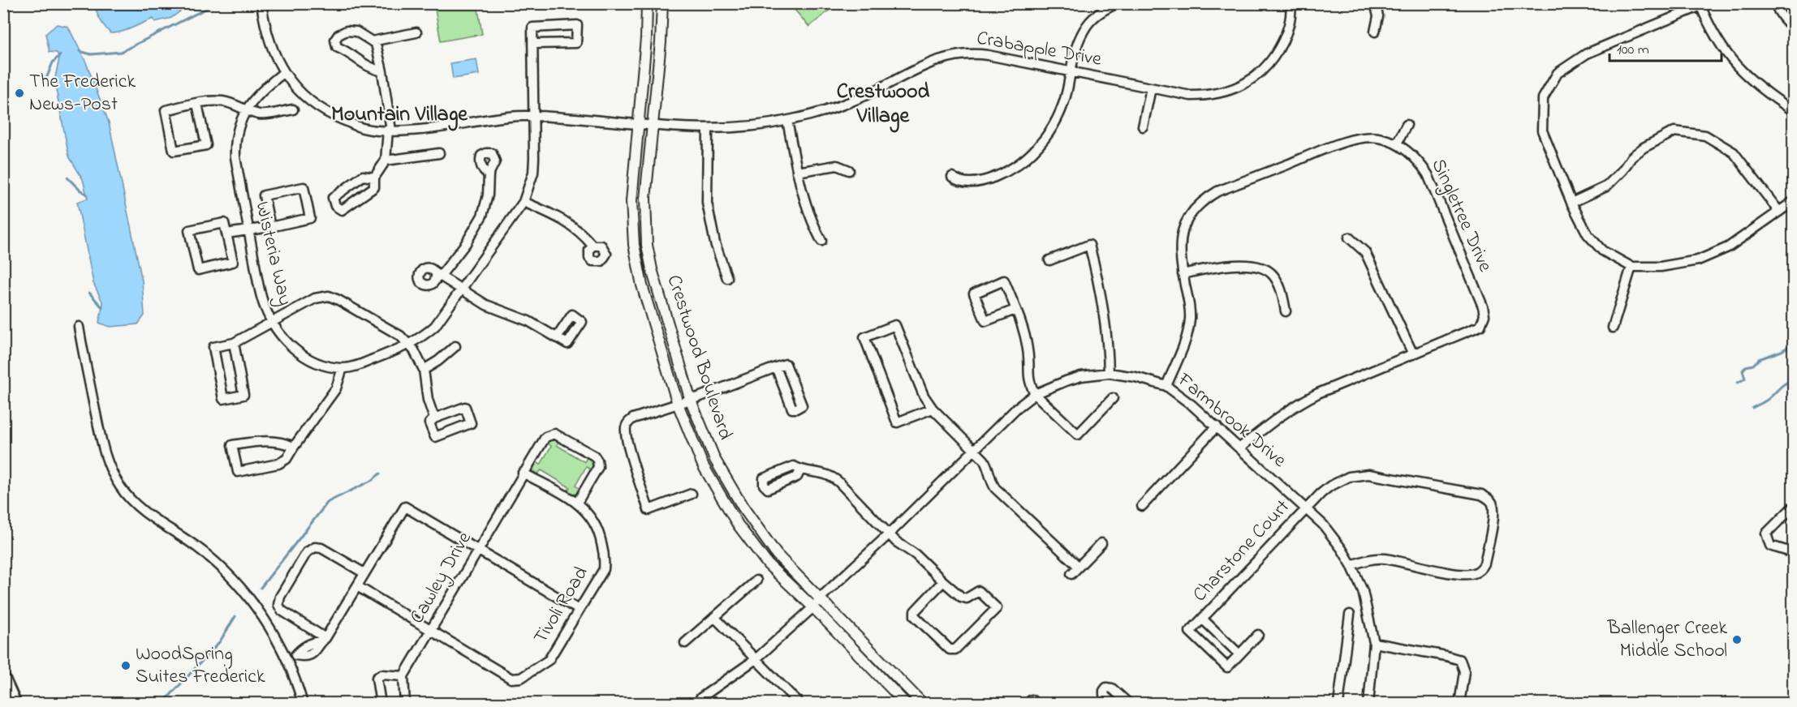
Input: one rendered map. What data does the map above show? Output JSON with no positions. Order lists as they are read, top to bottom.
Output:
{
  "streets": {
    "main road": ["Crestwood Boulevard"],
    "street": [
      "Crabapple Drive",
      "Singletree Drive",
      "Wisteria Way",
      "Farmbrook Drive",
      "Charstone Court",
      "Cawley Drive",
      "Tivoli Road"
    ]
  },
  "crossings": [
    ["Crabapple Drive", "Wisteria Way"],
    ["Crabapple Drive", "Crestwood Boulevard"],
    ["Singletree Drive", "Farmbrook Drive"],
    ["Crestwood Boulevard", "Farmbrook Drive"],
    ["Farmbrook Drive", "Charstone Court"],
    ["Cawley Drive", "Tivoli Road"]
  ],
  "districts": ["Crestwood Village", "Mountain Village"],
  "places": ["The Frederick News-Post", "Ballenger Creek Middle School", "WoodSpring Suites Frederick"],
  "scale_bar": "100 m"
}
